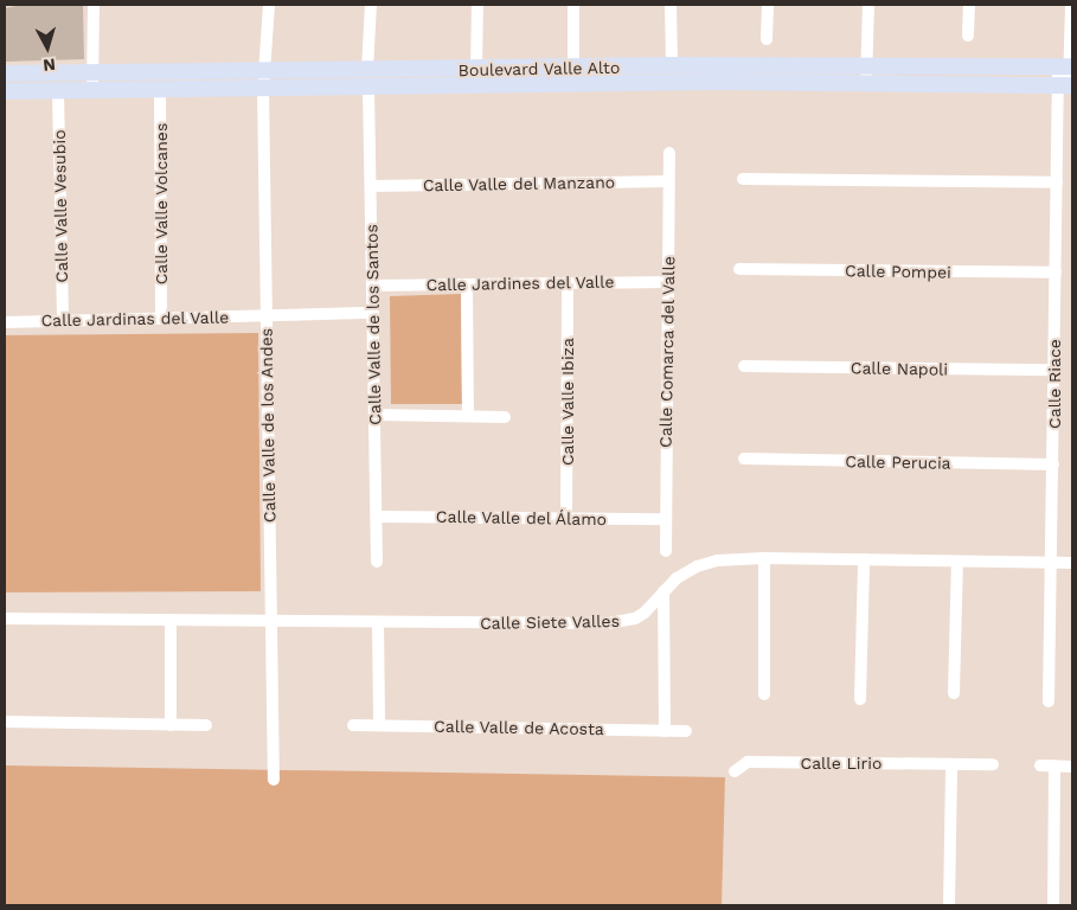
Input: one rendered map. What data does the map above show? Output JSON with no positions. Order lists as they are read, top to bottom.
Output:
{
  "streets": {
    "street": [
      "Boulevard Valle Alto",
      "Calle Valle del Manzano",
      "Calle Valle Volcanes",
      "Calle Valle Vesubio",
      "Calle Pompei",
      "Calle Jardines del Valle",
      "Calle Jardinas del Valle",
      "Calle Valle de los Santos",
      "Calle Comarca del Valle",
      "Calle Napoli",
      "Calle Riace",
      "Calle Valle Ibiza",
      "Calle Valle de los Andes",
      "Calle Perucia",
      "Calle Valle del Álamo",
      "Calle Siete Valles",
      "Calle Valle de Acosta",
      "Calle Lirio"
    ]
  },
  "crossings": [
    ["Boulevard Valle Alto", "Calle Valle Volcanes"],
    ["Boulevard Valle Alto", "Calle Valle Vesubio"],
    ["Boulevard Valle Alto", "Calle Valle de los Santos"],
    ["Boulevard Valle Alto", "Calle Riace"],
    ["Boulevard Valle Alto", "Calle Valle de los Andes"],
    ["Calle Valle del Manzano", "Calle Valle de los Santos"],
    ["Calle Valle del Manzano", "Calle Comarca del Valle"],
    ["Calle Valle Volcanes", "Calle Jardinas del Valle"],
    ["Calle Valle Vesubio", "Calle Jardinas del Valle"],
    ["Calle Pompei", "Calle Riace"],
    ["Calle Jardines del Valle", "Calle Valle de los Santos"],
    ["Calle Jardines del Valle", "Calle Comarca del Valle"],
    ["Calle Jardines del Valle", "Calle Valle Ibiza"],
    ["Calle Jardinas del Valle", "Calle Valle de los Santos"],
    ["Calle Jardinas del Valle", "Calle Valle de los Andes"],
    ["Calle Valle de los Santos", "Calle Valle del Álamo"],
    ["Calle Comarca del Valle", "Calle Valle del Álamo"],
    ["Calle Napoli", "Calle Riace"],
    ["Calle Riace", "Calle Perucia"],
    ["Calle Riace", "Calle Siete Valles"],
    ["Calle Valle Ibiza", "Calle Valle del Álamo"],
    ["Calle Valle de los Andes", "Calle Siete Valles"]
  ],
  "north": "bottom"
}
